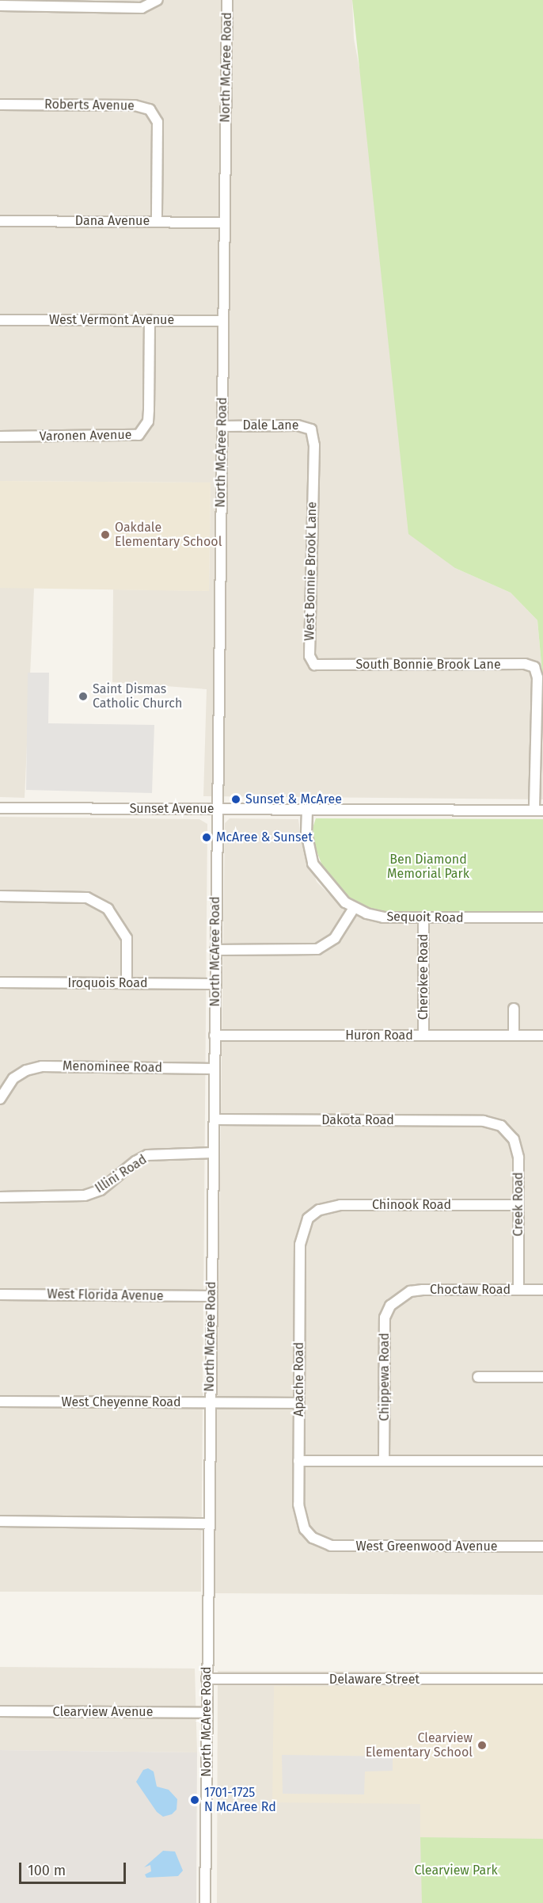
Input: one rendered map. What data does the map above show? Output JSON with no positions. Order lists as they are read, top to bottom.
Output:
{
  "streets": {
    "street": [
      "North McAree Road",
      "Roberts Avenue",
      "Dana Avenue",
      "West Vermont Avenue",
      "Dale Lane",
      "Varonen Avenue",
      "West Bonnie Brook Lane",
      "South Bonnie Brook Lane",
      "Sunset Avenue",
      "Sequoit Road",
      "Cherokee Road",
      "Iroquois Road",
      "Huron Road",
      "Menominee Road",
      "Dakota Road",
      "Illini Road",
      "Creek Road",
      "Chinook Road",
      "Choctaw Road",
      "West Florida Avenue",
      "Chippewa Road",
      "Apache Road",
      "West Cheyenne Road",
      "West Greenwood Avenue",
      "Delaware Street",
      "Clearview Avenue"
    ]
  },
  "crossings": [
    ["North McAree Road", "Dana Avenue"],
    ["North McAree Road", "West Vermont Avenue"],
    ["North McAree Road", "Dale Lane"],
    ["North McAree Road", "Sunset Avenue"],
    ["North McAree Road", "Iroquois Road"],
    ["North McAree Road", "Huron Road"],
    ["North McAree Road", "Menominee Road"],
    ["North McAree Road", "Dakota Road"],
    ["North McAree Road", "Illini Road"],
    ["North McAree Road", "West Florida Avenue"],
    ["North McAree Road", "West Cheyenne Road"],
    ["North McAree Road", "Delaware Street"],
    ["North McAree Road", "Clearview Avenue"],
    ["Roberts Avenue", "Dana Avenue"],
    ["West Vermont Avenue", "Varonen Avenue"],
    ["Dale Lane", "West Bonnie Brook Lane"],
    ["West Bonnie Brook Lane", "South Bonnie Brook Lane"],
    ["South Bonnie Brook Lane", "Sunset Avenue"],
    ["Sequoit Road", "Cherokee Road"],
    ["Cherokee Road", "Huron Road"],
    ["Dakota Road", "Creek Road"],
    ["Creek Road", "Chinook Road"],
    ["Creek Road", "Choctaw Road"],
    ["Chinook Road", "Apache Road"],
    ["Choctaw Road", "Chippewa Road"],
    ["Apache Road", "West Cheyenne Road"],
    ["Apache Road", "West Greenwood Avenue"]
  ],
  "parks": ["Ben Diamond Memorial Park", "Clearview Park"],
  "places": [
    "Oakdale Elementary School",
    "Saint Dismas Catholic Church",
    "Sunset & McAree",
    "McAree & Sunset",
    "Clearview Elementary School",
    "1701-1725 N McAree Rd"
  ],
  "scale_bar": "100 m"
}
